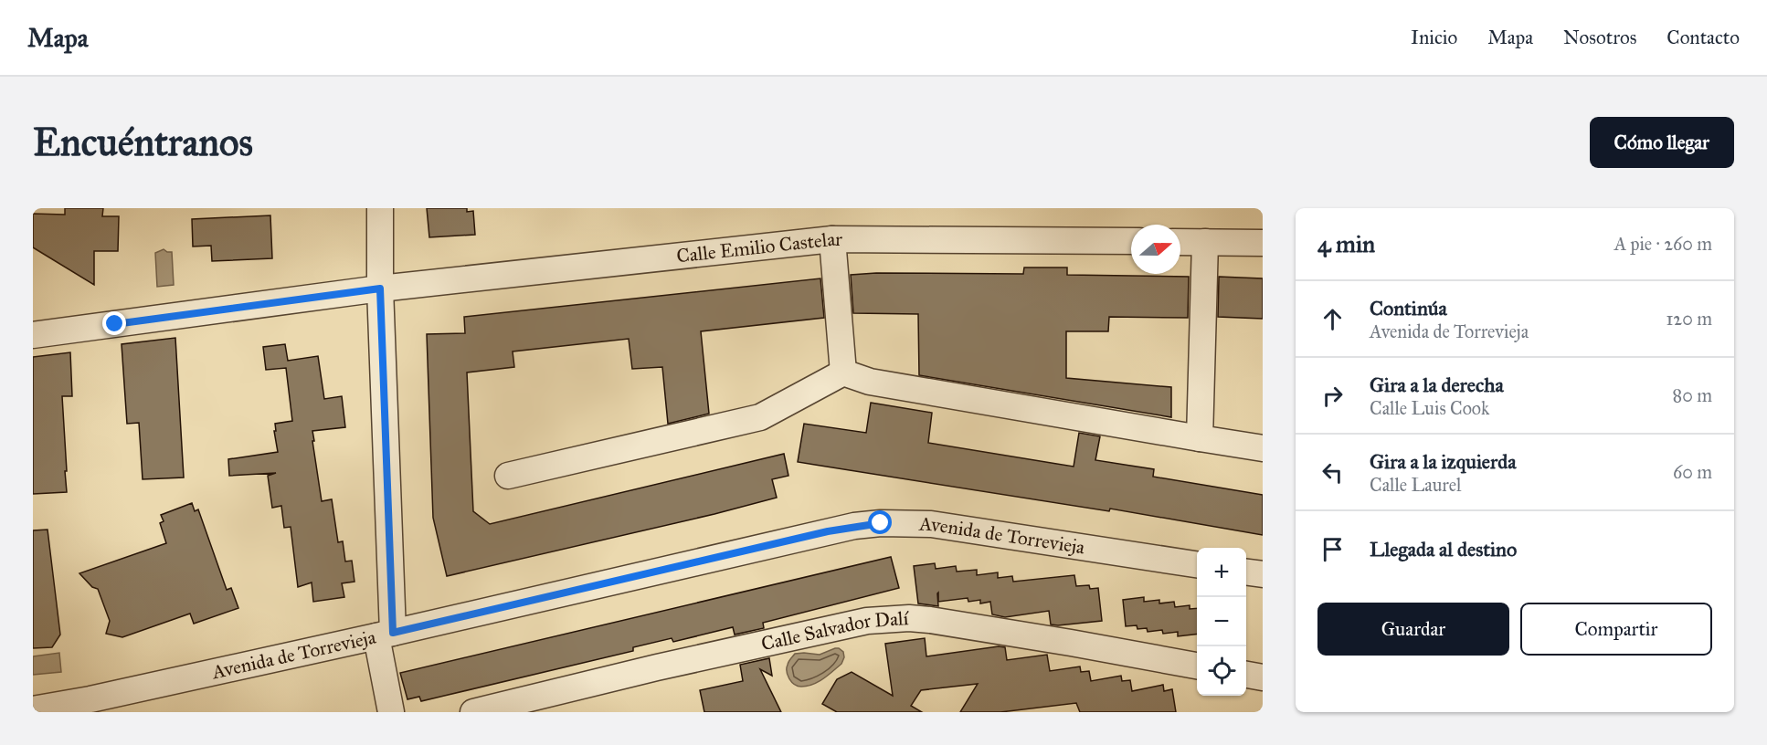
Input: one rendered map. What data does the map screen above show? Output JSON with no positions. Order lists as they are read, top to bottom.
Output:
{
  "streets": {
    "street": ["Calle Emilio Castelar", "Avenida de Torrevieja", "Calle Salvador Dalí"]
  },
  "north": "right",
  "page": {
    "header": "Mapa",
    "nav": [
      "Inicio",
      "Mapa",
      "Nosotros",
      "Contacto"
    ],
    "buttons": [
      "Cómo llegar",
      ["Guardar", "Compartir"]
    ],
    "title": "Encuéntranos",
    "heading": ["4 min", "A pie · 260 m"],
    "list": [
      ["Continúa", "Avenida de Torrevieja", "120 m"],
      ["Gira a la derecha", "Calle Luis Cook", "80 m"],
      ["Gira a la izquierda", "Calle Laurel", "60 m"],
      "Llegada al destino"
    ],
    "map_buttons": ["+", "−"]
  }
}
